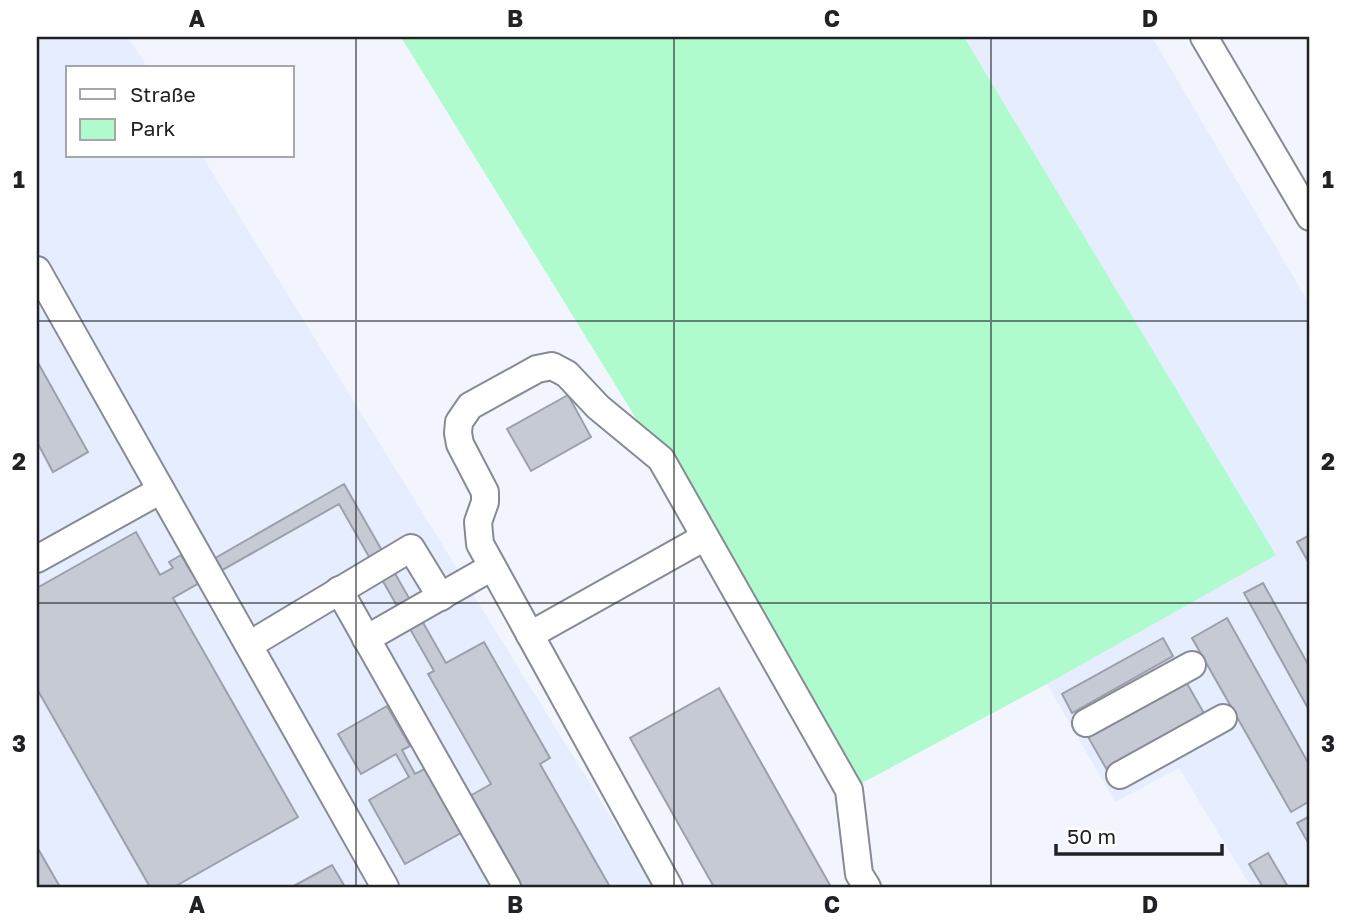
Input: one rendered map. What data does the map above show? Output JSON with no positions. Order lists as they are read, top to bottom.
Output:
{
  "legend": ["Straße", "Park"],
  "scale_bar": "50 m",
  "grid": {
    "columns": [
      "A",
      "B",
      "C",
      "D"
    ],
    "rows": ["1", "2", "3"]
  }
}
